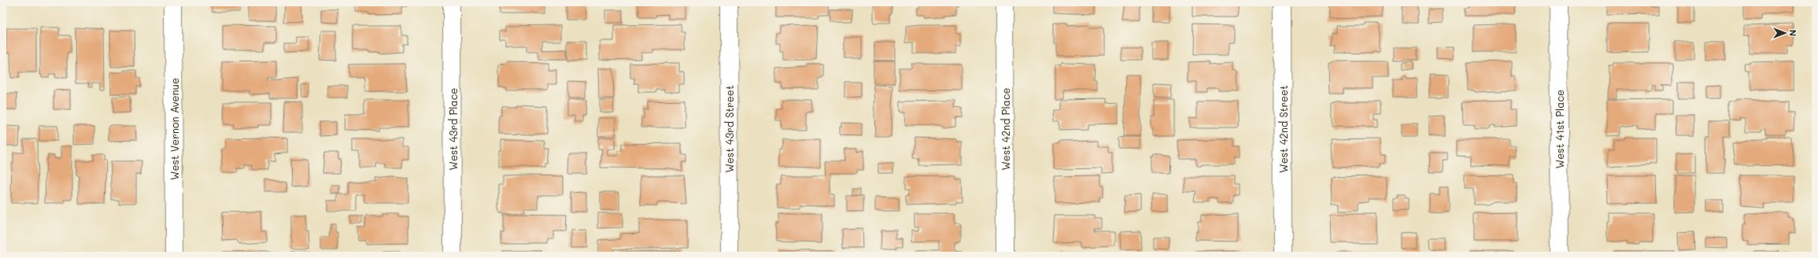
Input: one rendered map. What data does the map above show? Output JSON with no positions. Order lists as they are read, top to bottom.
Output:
{
  "streets": {
    "street": [
      "West Vernon Avenue",
      "West 43rd Place",
      "West 43rd Street",
      "West 42nd Place",
      "West 42nd Street",
      "West 41st Place"
    ]
  },
  "north": "right"
}
